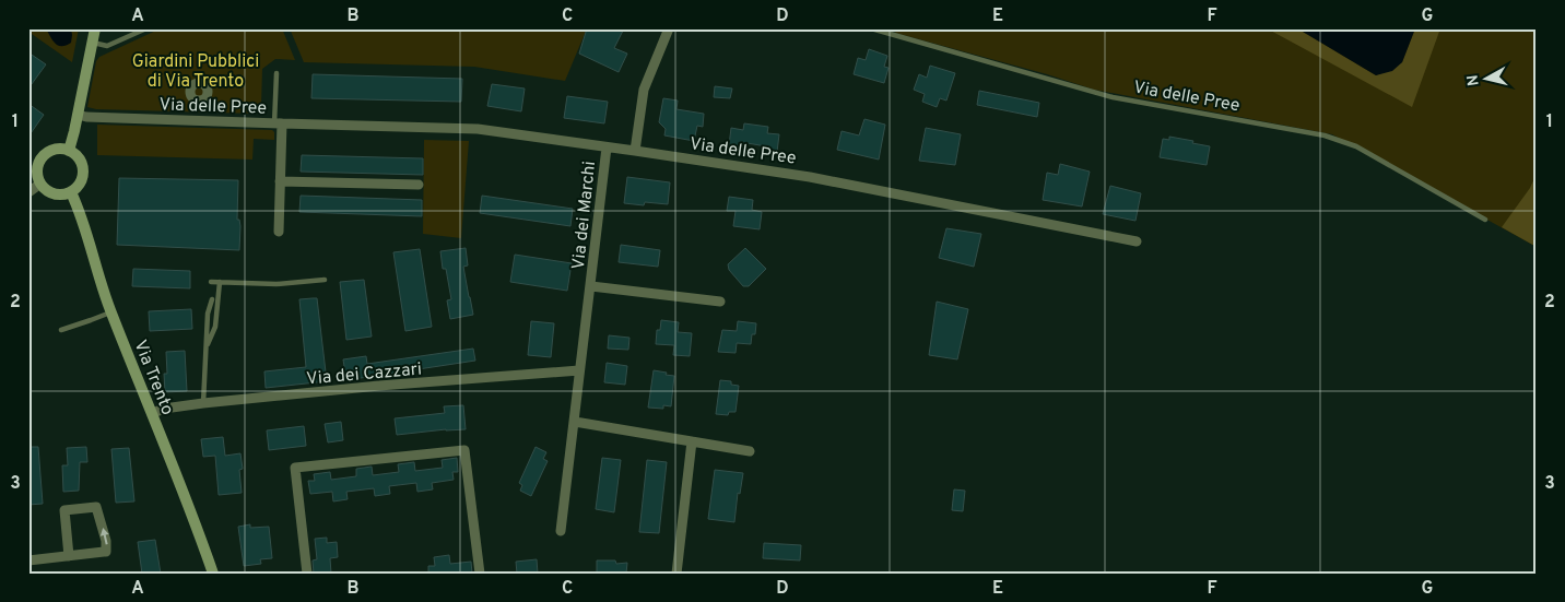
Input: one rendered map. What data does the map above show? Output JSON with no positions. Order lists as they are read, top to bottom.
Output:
{
  "streets": {
    "street": [
      "Via delle Pree",
      "Via dei Marchi",
      "Via dei Cazzari",
      "Via Trento"
    ]
  },
  "crossings": [
    ["Via delle Pree", "Via dei Marchi"],
    ["Via dei Marchi", "Via dei Cazzari"],
    ["Via dei Cazzari", "Via Trento"]
  ],
  "parks": ["Giardini Pubblici di Via Trento"],
  "north": "left",
  "grid": {
    "columns": [
      "A",
      "B",
      "C",
      "D",
      "E",
      "F",
      "G"
    ],
    "rows": ["1", "2", "3"]
  }
}
